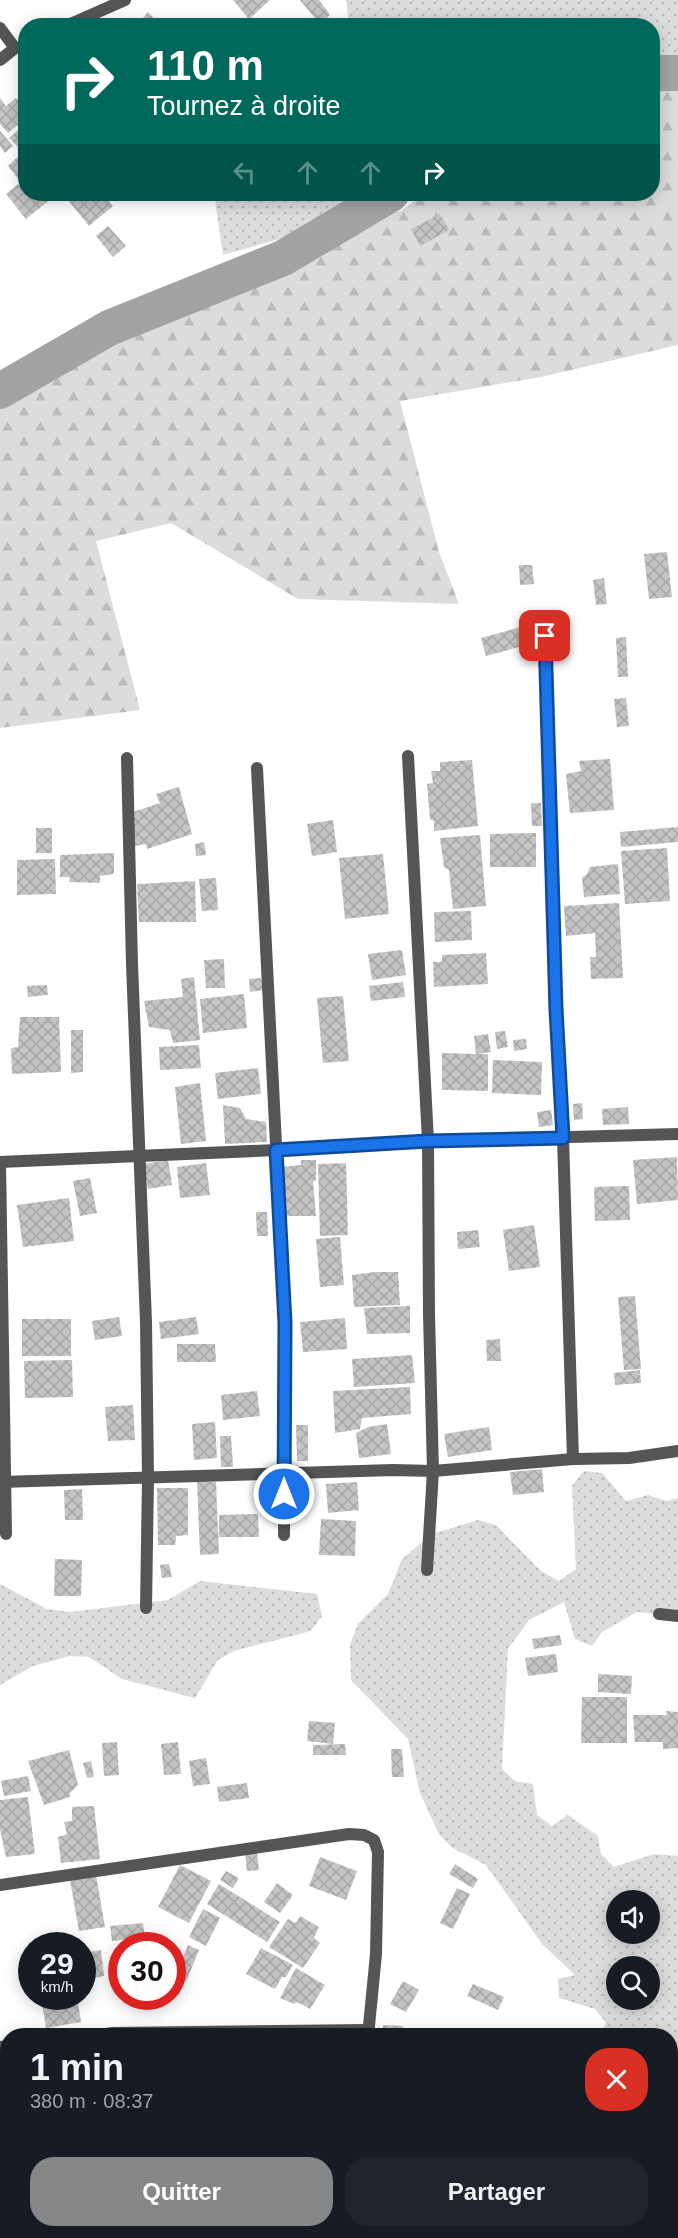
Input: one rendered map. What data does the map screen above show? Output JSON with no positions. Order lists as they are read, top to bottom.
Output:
{
  "page": {
    "turn": ["110 m", "Tournez à droite"],
    "speed": "29 km/h",
    "limit": "30",
    "heading": ["1 min", "380 m · 08:37"],
    "buttons": ["Quitter", "Partager"]
  }
}
